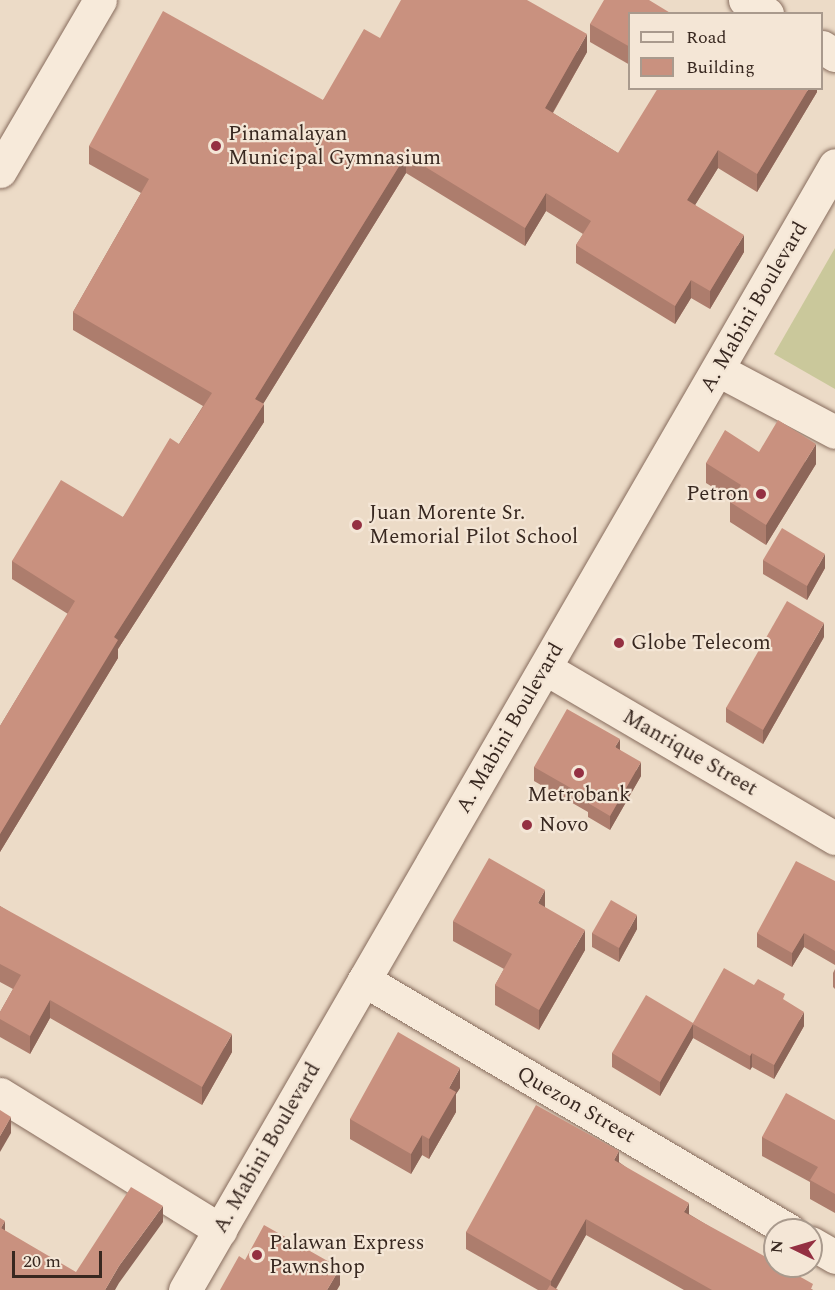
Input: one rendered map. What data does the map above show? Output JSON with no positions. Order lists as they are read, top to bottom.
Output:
{
  "streets": {
    "street": ["A. Mabini Boulevard", "Manrique Street", "Quezon Street"]
  },
  "crossings": [
    ["A. Mabini Boulevard", "Manrique Street"],
    ["A. Mabini Boulevard", "Quezon Street"]
  ],
  "places": [
    "Pinamalayan Municipal Gymnasium",
    "Petron",
    "Juan Morente Sr. Memorial Pilot School",
    "Globe Telecom",
    "Metrobank",
    "Novo",
    "Palawan Express Pawnshop"
  ],
  "legend": ["Road", "Building"],
  "scale_bar": "20 m",
  "north": "left"
}
